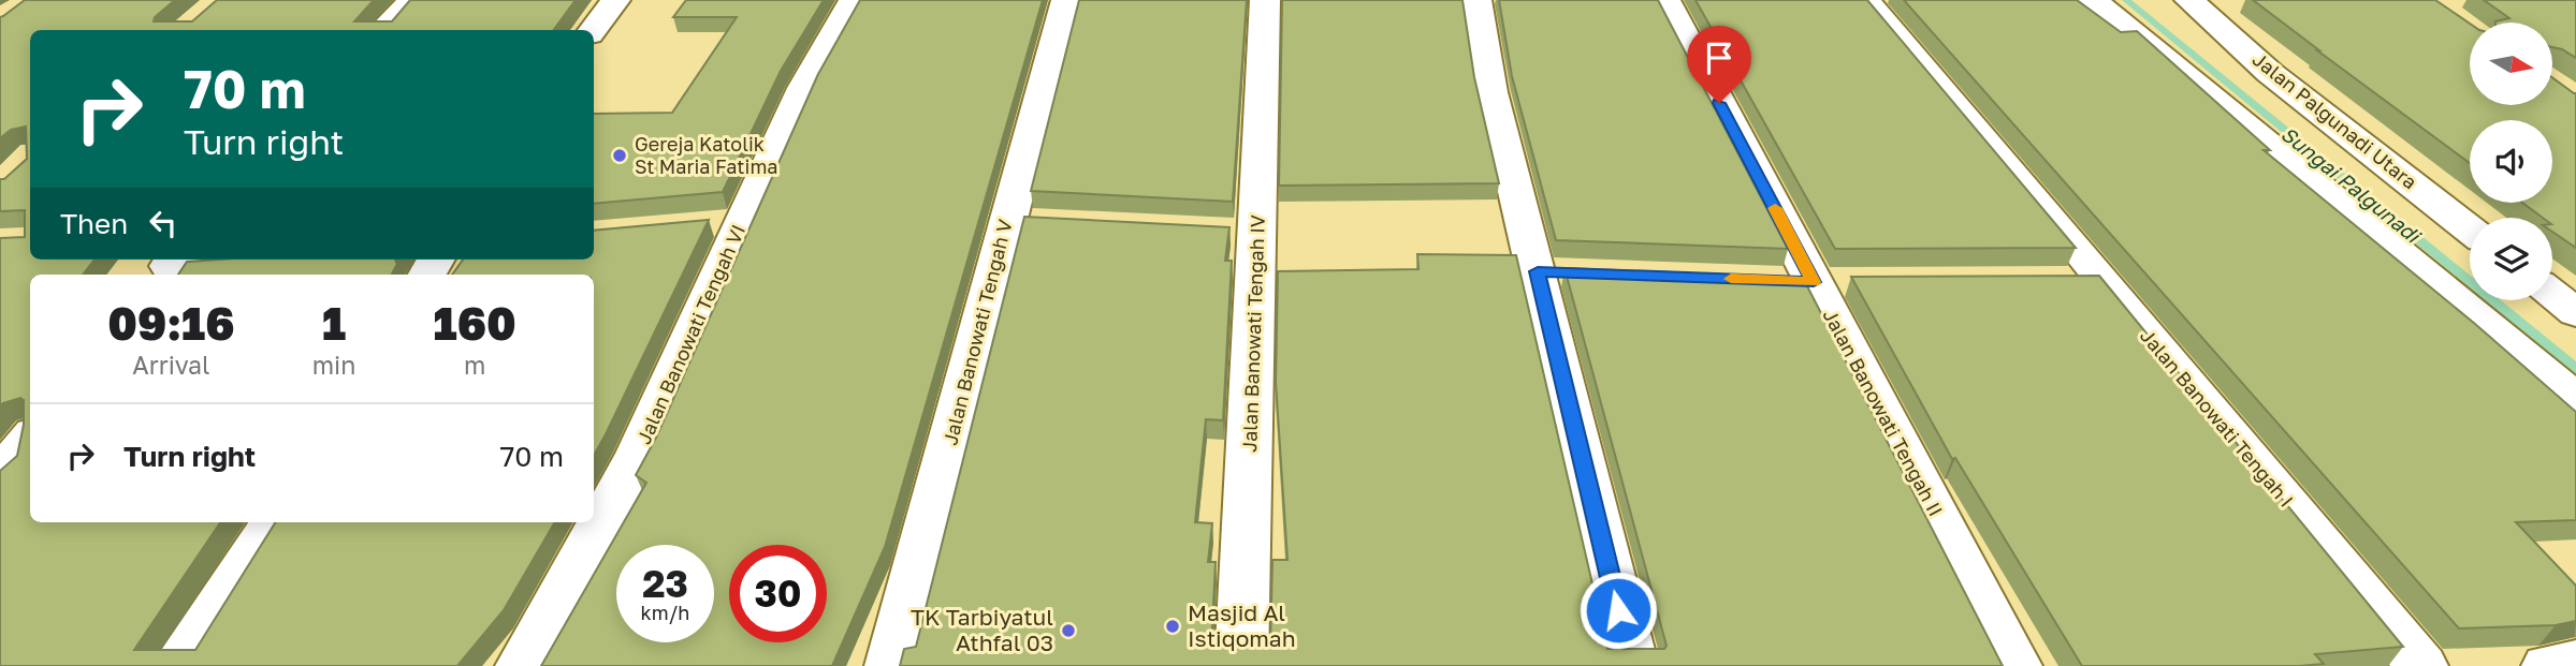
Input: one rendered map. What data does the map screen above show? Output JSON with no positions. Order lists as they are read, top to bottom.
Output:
{
  "streets": {
    "street": [
      "Jalan Palgunadi Utara",
      "Jalan Banowati Tengah V",
      "Jalan Banowati Tengah IV",
      "Jalan Banowati Tengah VI",
      "Jalan Banowati Tengah II",
      "Jalan Banowati Tengah I"
    ]
  },
  "water": ["Sungai Palgunadi"],
  "places": ["Gereja Katolik St Maria Fatima", "Masjid Al Istiqomah", "TK Tarbiyatul Athfal 03"],
  "north": "right",
  "page": {
    "turn": ["70 m", "Turn right"],
    "then": "Then",
    "eta": [
      "09:16",
      "Arrival",
      "1",
      "min",
      "160",
      "m"
    ],
    "list": [
      {
        "name": "Turn right",
        "value": "70 m"
      }
    ],
    "speed": "23 km/h",
    "limit": "30"
  }
}
